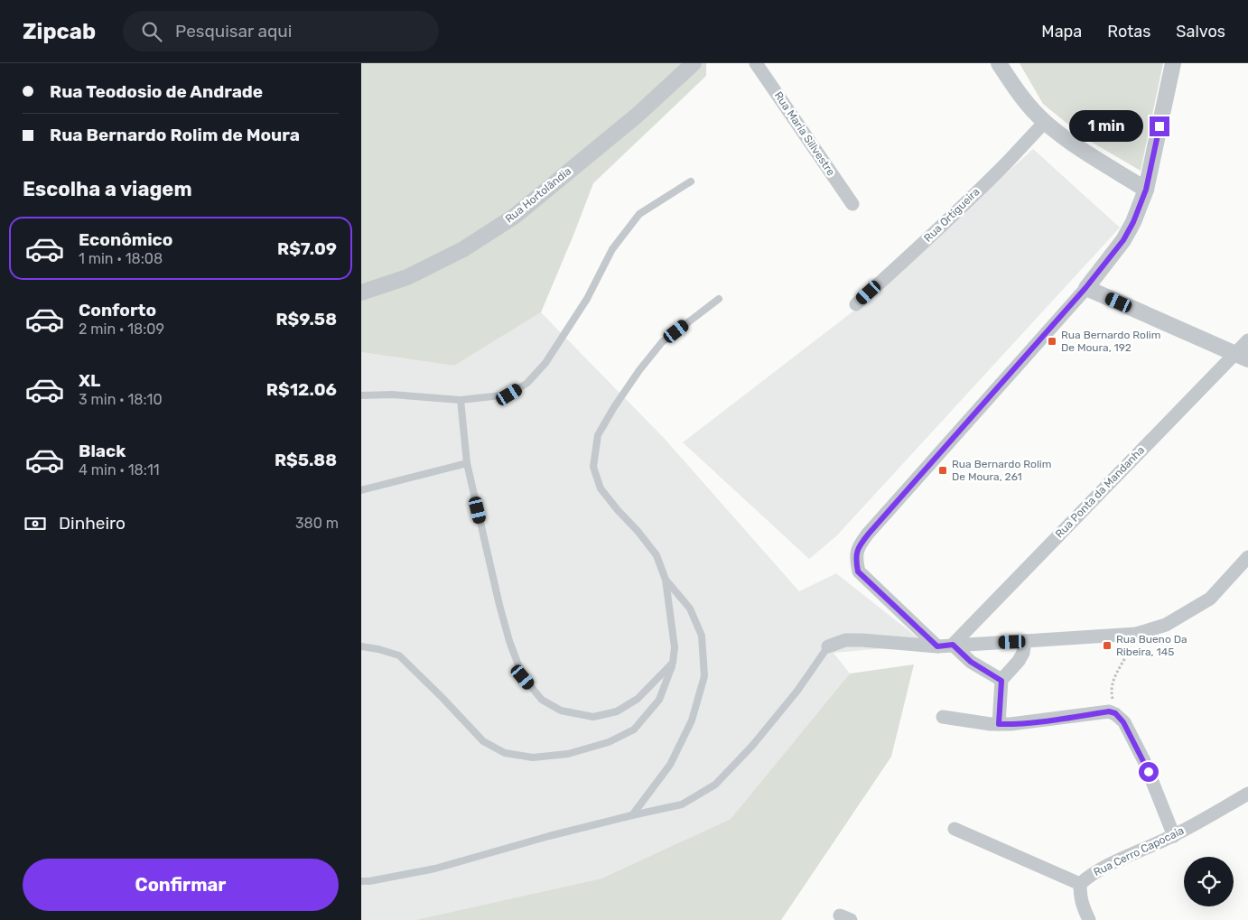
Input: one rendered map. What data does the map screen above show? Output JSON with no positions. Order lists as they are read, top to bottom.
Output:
{
  "streets": {
    "street": [
      "Rua Maria Sillvestre",
      "Rua Hortolãndia",
      "Rua Ortigueira",
      "Rua Ponta da Mandanha",
      "Rua Cerro Capocaia"
    ]
  },
  "places": {
    "transit": ["Rua Bernardo Rolim De Moura, 192", "Rua Bernardo Rolim De Moura, 261", "Rua Bueno Da Ribeira, 145"]
  },
  "page": {
    "header": "Zipcab",
    "search": "Pesquisar aqui",
    "nav": ["Mapa", "Rotas", "Salvos"],
    "banner": ["Rua Teodosio de Andrade", "Rua Bernardo Rolim de Moura"],
    "bubble": "1 min",
    "heading": "Escolha a viagem",
    "list": [
      {
        "name": "Econômico",
        "note": "1 min · 18:08",
        "value": "R$7.09"
      },
      {
        "name": "Conforto",
        "note": "2 min · 18:09",
        "value": "R$9.58"
      },
      {
        "name": "XL",
        "note": "3 min · 18:10",
        "value": "R$12.06"
      },
      {
        "name": "Black",
        "note": "4 min · 18:11",
        "value": "R$5.88"
      }
    ],
    "pay": ["Dinheiro", "380 m"],
    "buttons": "Confirmar"
  }
}
